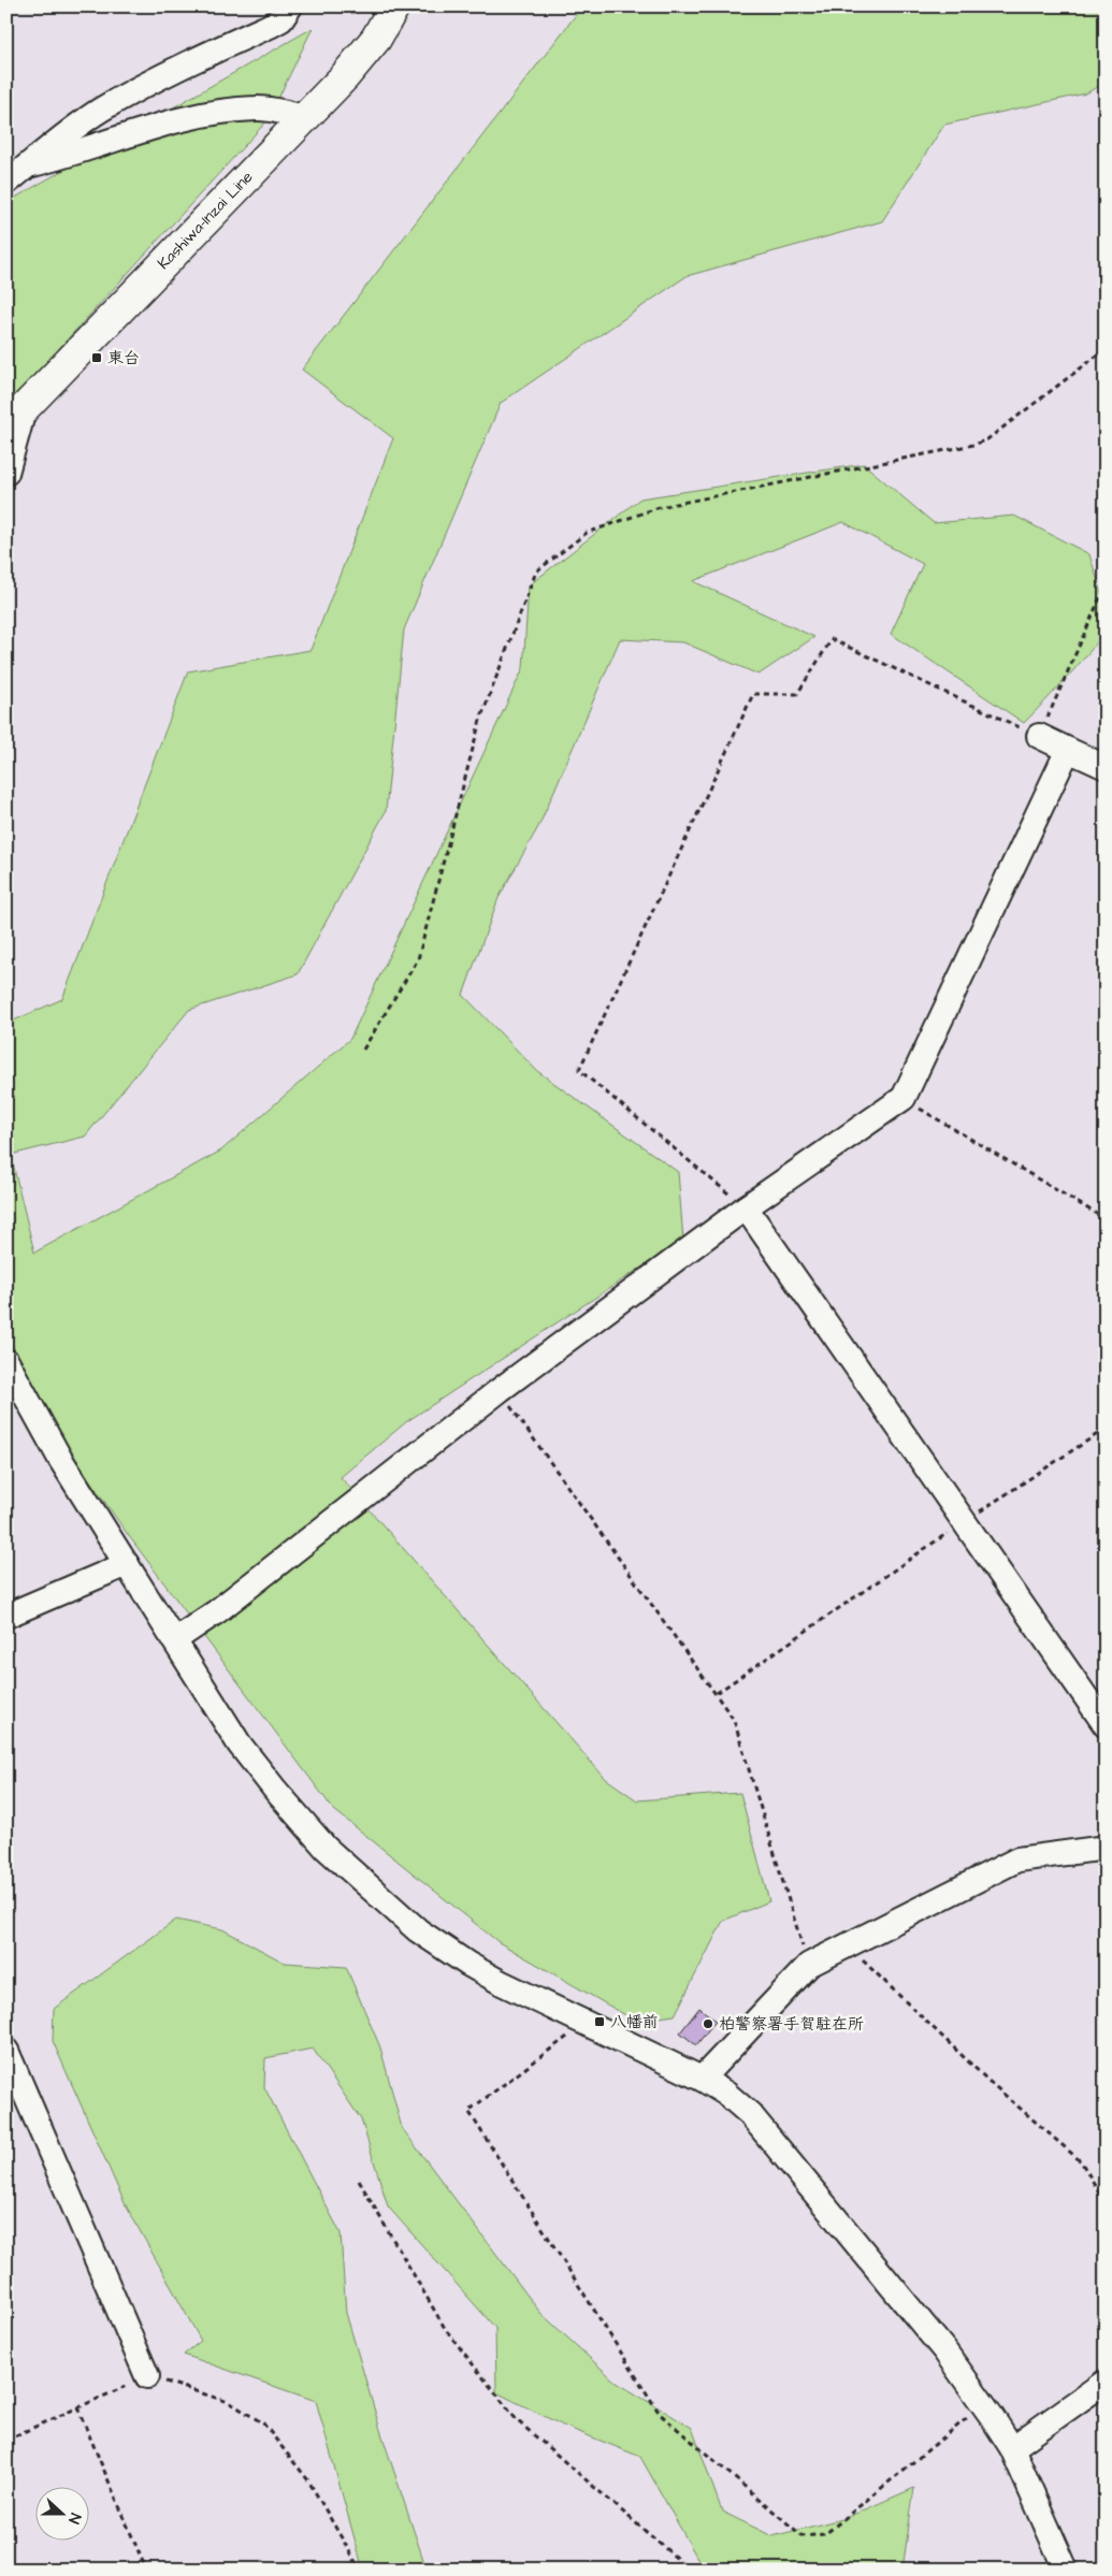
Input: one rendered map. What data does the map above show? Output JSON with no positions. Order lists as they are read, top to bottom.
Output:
{
  "streets": {
    "main road": ["Kashiwa-Inzai Line"]
  },
  "places": {
    "transit": ["東台", "八幡前"],
    "other": ["柏警察署手賀駐在所"]
  },
  "north": "right"
}
